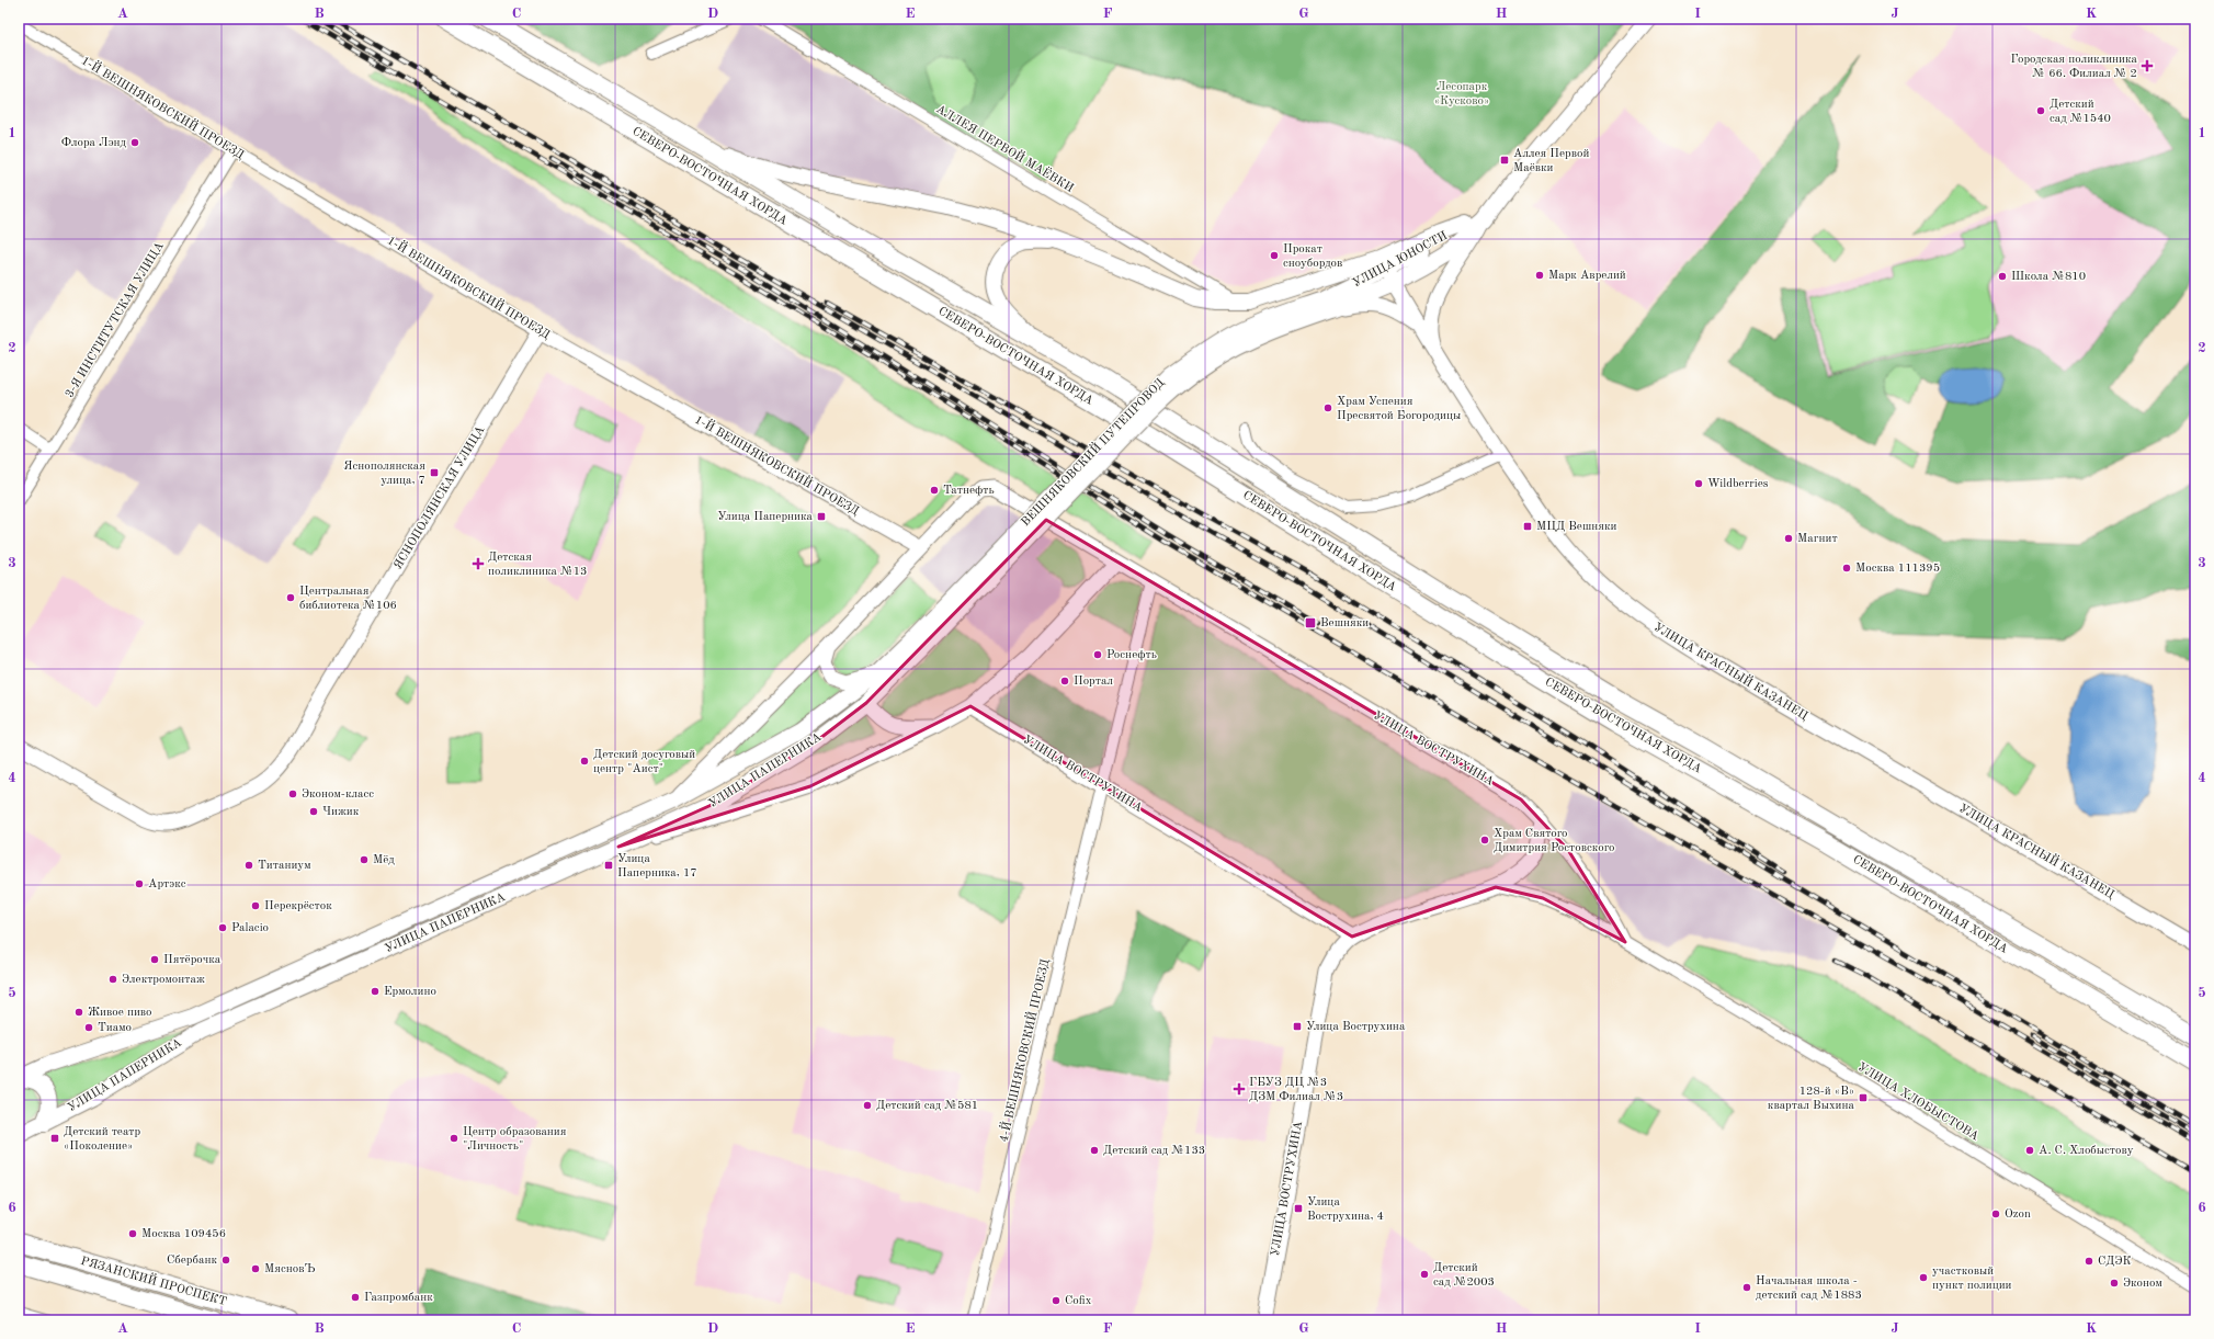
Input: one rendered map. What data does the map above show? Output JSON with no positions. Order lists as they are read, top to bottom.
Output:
{
  "streets": {
    "main road": [
      "СЕВЕРО-ВОСТОЧНАЯ ХОРДА",
      "УЛИЦА ЮНОСТИ",
      "ВЕШНЯКОВСКИЙ ПУТЕПРОВОД",
      "УЛИЦА ПАПЕРНИКА",
      "РЯЗАНСКИЙ ПРОСПЕКТ"
    ],
    "street": [
      "1-Й ВЕШНЯКОВСКИЙ ПРОЕЗД",
      "АЛЛЕЯ ПЕРВОЙ МАЁВКИ",
      "3-Я ИНСТИТУТСКАЯ УЛИЦА",
      "ЯСНОПОЛЯНСКАЯ УЛИЦА",
      "УЛИЦА КРАСНЫЙ КАЗАНЕЦ",
      "УЛИЦА ВОСТРУХИНА",
      "4-Й ВЕШНЯКОВСКИЙ ПРОЕЗД",
      "УЛИЦА ХЛОБЫСТОВА"
    ]
  },
  "crossings": [
    ["1-Й ВЕШНЯКОВСКИЙ ПРОЕЗД", "3-Я ИНСТИТУТСКАЯ УЛИЦА"],
    ["1-Й ВЕШНЯКОВСКИЙ ПРОЕЗД", "ЯСНОПОЛЯНСКАЯ УЛИЦА"],
    ["1-Й ВЕШНЯКОВСКИЙ ПРОЕЗД", "УЛИЦА ВОСТРУХИНА"],
    ["УЛИЦА ЮНОСТИ", "ВЕШНЯКОВСКИЙ ПУТЕПРОВОД"],
    ["УЛИЦА ЮНОСТИ", "УЛИЦА КРАСНЫЙ КАЗАНЕЦ"],
    ["ВЕШНЯКОВСКИЙ ПУТЕПРОВОД", "УЛИЦА ПАПЕРНИКА"],
    ["УЛИЦА ВОСТРУХИНА", "УЛИЦА ПАПЕРНИКА"],
    ["УЛИЦА ВОСТРУХИНА", "4-Й ВЕШНЯКОВСКИЙ ПРОЕЗД"],
    ["УЛИЦА ВОСТРУХИНА", "УЛИЦА ХЛОБЫСТОВА"]
  ],
  "parks": ["Лесопарк «Кусково»"],
  "places": {
    "health": ["Городская поликлиника № 66. Филиал № 2", "Детская поликлиника №13", "ГБУЗ ДЦ №3 ДЗМ Филиал №3"],
    "other": [
      "Детский сад №1540",
      "Флора Лэнд",
      "Прокат сноубордов",
      "Марк Аврелий",
      "Школа №810",
      "Храм Успения Пресвятой Богородицы",
      "Wildberries",
      "Татнефть",
      "Магнит",
      "Москва 111395",
      "Центральная библиотека №106",
      "Роснефть",
      "Портал",
      "Детский досуговый центр \"Аист\"",
      "Эконом-класс",
      "Чижик",
      "Храм Святого Димитрия Ростовского",
      "Мёд",
      "Титаниум",
      "Артэкс",
      "Перекрёсток",
      "Palacio",
      "Пятёрочка",
      "Электромонтаж",
      "Ермолино",
      "Живое пиво",
      "Тиамо",
      "Детский сад №581",
      "Центр образования \"Личность\"",
      "Детский сад №133",
      "А. С. Хлобыстову",
      "Ozon",
      "Москва 109456",
      "Сбербанк",
      "СДЭК",
      "МясновЪ",
      "Детский сад №2003",
      "участковый пункт полиции",
      "Эконом",
      "Начальная школа - детский сад №1883",
      "Газпромбанк",
      "Cofix"
    ],
    "transit": [
      "Аллея Первой Маёвки",
      "Яснополянская улица, 7",
      "Улица Паперника",
      "МЦД Вешняки",
      "Вешняки",
      "Улица Паперника, 17",
      "Улица Вострухина",
      "128-й «В» квартал Выхина",
      "Детский театр «Поколение»",
      "Улица Вострухина, 4"
    ]
  },
  "grid": {
    "columns": [
      "A",
      "B",
      "C",
      "D",
      "E",
      "F",
      "G",
      "H",
      "I",
      "J",
      "K"
    ],
    "rows": [
      "1",
      "2",
      "3",
      "4",
      "5",
      "6"
    ]
  }
}
